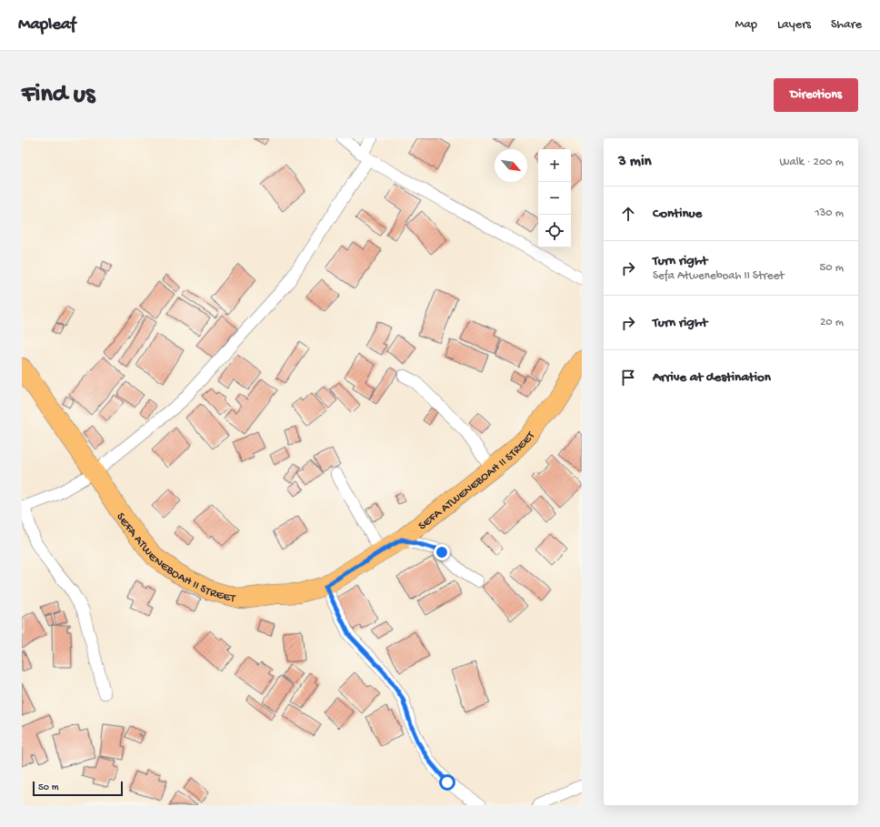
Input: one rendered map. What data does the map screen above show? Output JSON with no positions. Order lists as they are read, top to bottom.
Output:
{
  "streets": {
    "main road": ["SEFA ATWENEBOAH II STREET"]
  },
  "scale_bar": "50 m",
  "north": "bottom right",
  "page": {
    "header": "Mapleaf",
    "nav": ["Map", "Layers", "Share"],
    "buttons": "Directions",
    "title": "Find us",
    "heading": ["3 min", "Walk · 200 m"],
    "map_buttons": ["+", "−"],
    "list": [
      ["Continue", "130 m"],
      ["Turn right", "Sefa Atweneboah II Street", "50 m"],
      ["Turn right", "20 m"],
      "Arrive at destination"
    ],
    "scale": "50 m"
  }
}
